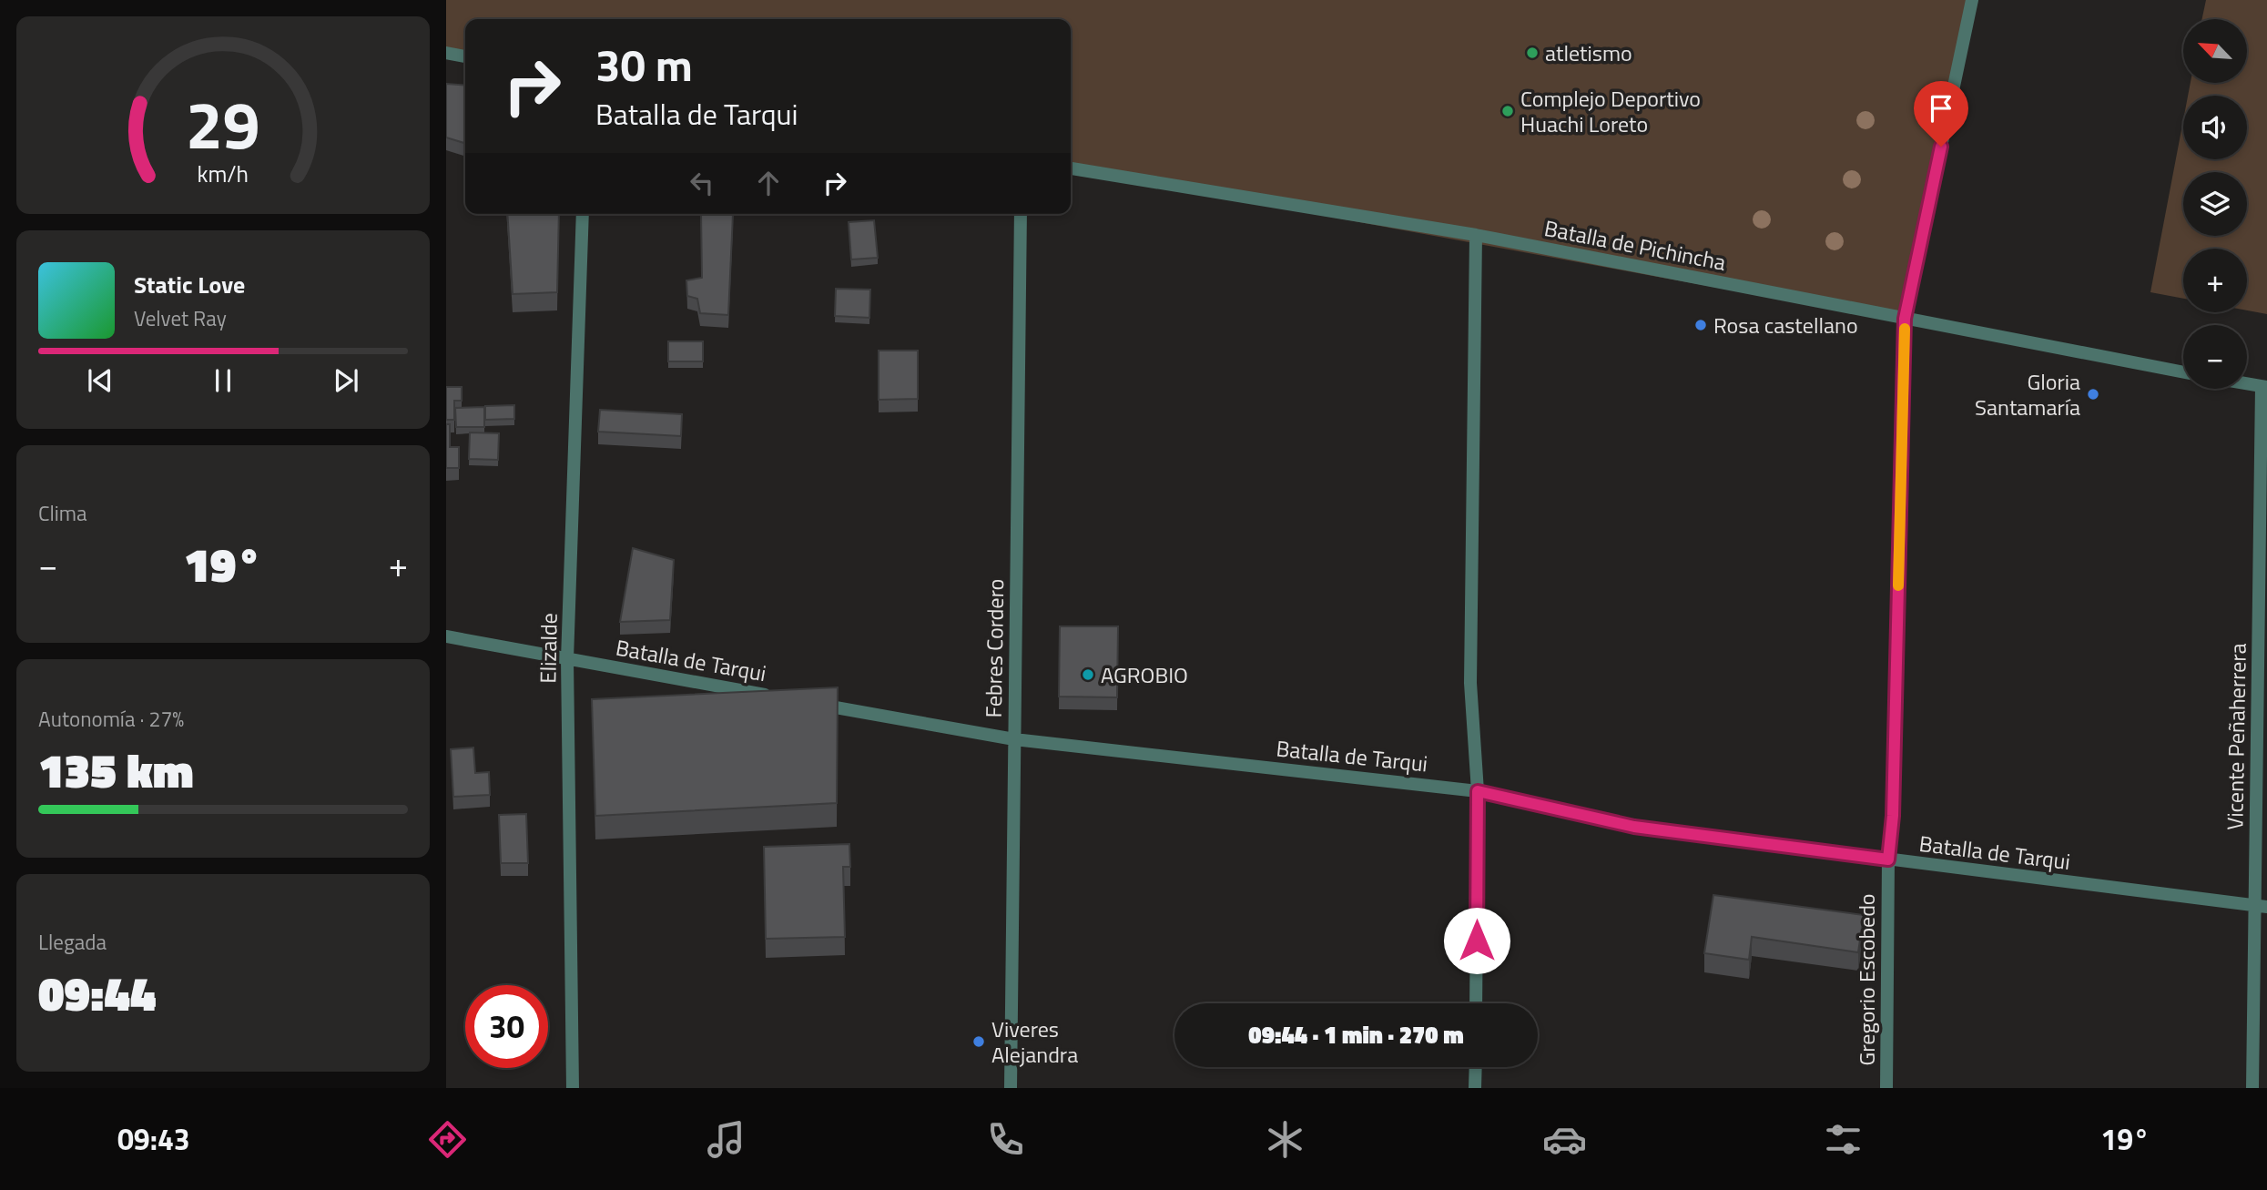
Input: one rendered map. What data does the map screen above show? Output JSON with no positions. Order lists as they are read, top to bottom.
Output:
{
  "streets": {
    "street": [
      "Batalla de Pichincha",
      "Elizalde",
      "Febres Cordero",
      "Batalla de Tarqui",
      "Vicente Peñaherrera",
      "Gregorio Escobedo"
    ]
  },
  "crossings": [
    ["Batalla de Pichincha", "Gregorio Escobedo"],
    ["Elizalde", "Batalla de Tarqui"],
    ["Febres Cordero", "Batalla de Tarqui"],
    ["Batalla de Tarqui", "Vicente Peñaherrera"],
    ["Batalla de Tarqui", "Gregorio Escobedo"]
  ],
  "places": [
    "atletismo",
    "Complejo Deportivo Huachi Loreto",
    "Rosa castellano",
    "Gloria Santamaría",
    "AGROBIO",
    "Viveres Alejandra"
  ],
  "north": "top left",
  "page": {
    "map_buttons": ["+", "−"],
    "turn": ["30 m", "Batalla de Tarqui"],
    "song": ["Static Love", "Velvet Ray"],
    "tile": [
      "Clima",
      ["Autonomía · 27%", "135 km"],
      ["Llegada", "09:44"]
    ],
    "heat": ["−", "19°", "+"],
    "limit": "30",
    "trip": "09:44 · 1 min · 270 m",
    "tabs": ["09:43", "19°"],
    "gauge": ["29", "km/h"]
  }
}
